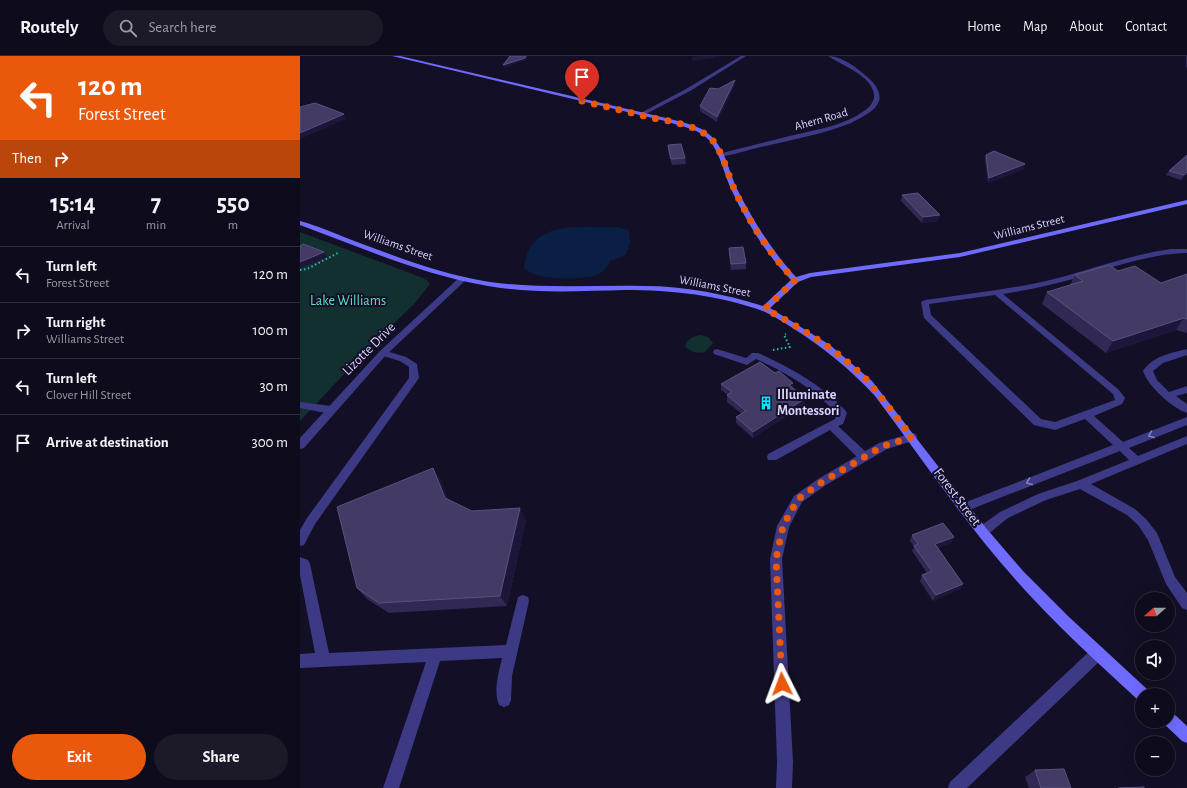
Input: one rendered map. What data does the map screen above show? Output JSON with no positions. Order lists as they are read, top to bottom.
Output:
{
  "streets": {
    "street": [
      "Ahern Road",
      "Williams Street",
      "Lizotte Drive",
      "Forest Street"
    ]
  },
  "crossings": [
    ["Williams Street", "Lizotte Drive"],
    ["Williams Street", "Forest Street"]
  ],
  "parks": ["Lake Williams"],
  "places": {
    "building": ["Illuminate Montessori"]
  },
  "north": "left",
  "page": {
    "header": "Routely",
    "search": "Search here",
    "nav": [
      "Home",
      "Map",
      "About",
      "Contact"
    ],
    "turn": ["120 m", "Forest Street"],
    "then": "Then",
    "eta": [
      "15:14",
      "Arrival",
      "7",
      "min",
      "550",
      "m"
    ],
    "list": [
      {
        "name": "Turn left",
        "note": "Forest Street",
        "value": "120 m"
      },
      {
        "name": "Turn right",
        "note": "Williams Street",
        "value": "100 m"
      },
      {
        "name": "Turn left",
        "note": "Clover Hill Street",
        "value": "30 m"
      },
      {
        "name": "Arrive at destination",
        "value": "300 m"
      }
    ],
    "map_buttons": ["+", "−"],
    "buttons": ["Exit", "Share"]
  }
}
